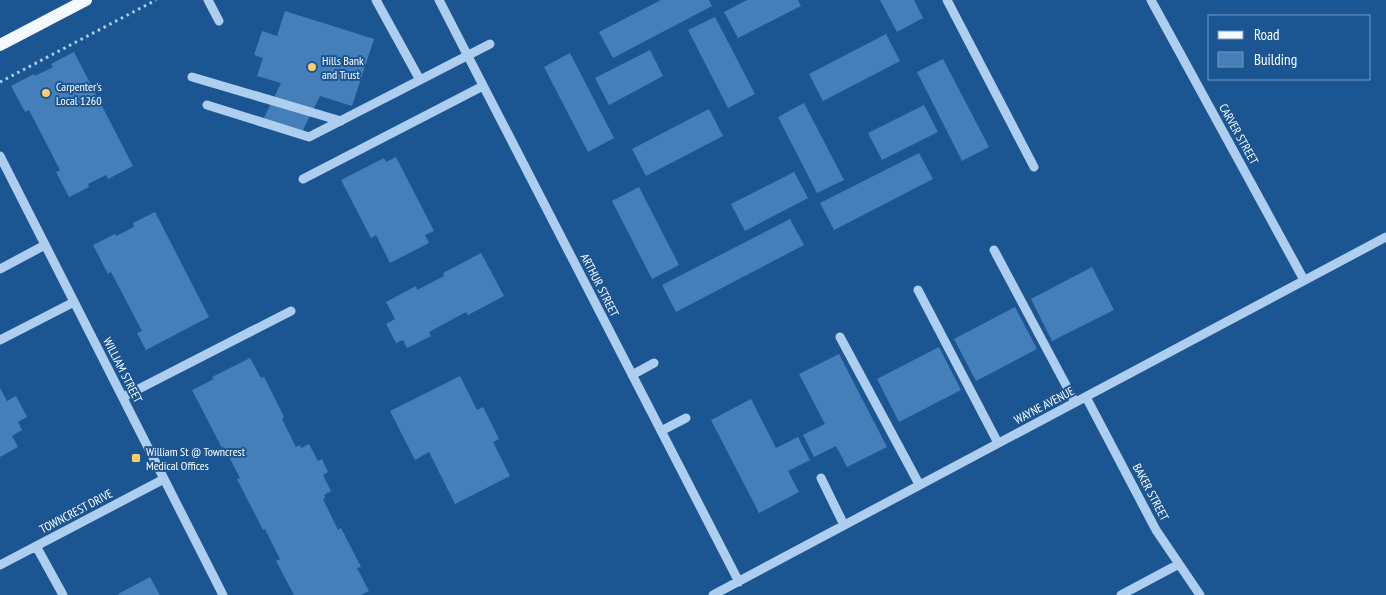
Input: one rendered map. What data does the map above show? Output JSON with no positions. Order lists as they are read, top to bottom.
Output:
{
  "streets": {
    "street": [
      "CARVER STREET",
      "ARTHUR STREET",
      "WILLIAM STREET",
      "WAYNE AVENUE",
      "BAKER STREET",
      "TOWNCREST DRIVE"
    ]
  },
  "crossings": [
    ["CARVER STREET", "WAYNE AVENUE"],
    ["ARTHUR STREET", "WAYNE AVENUE"],
    ["WILLIAM STREET", "TOWNCREST DRIVE"],
    ["WAYNE AVENUE", "BAKER STREET"]
  ],
  "places": {
    "other": ["Hills Bank and Trust", "Carpenter's Local 1260"],
    "transit": ["William St @ Towncrest Medical Offices"]
  },
  "legend": ["Road", "Building"]
}
